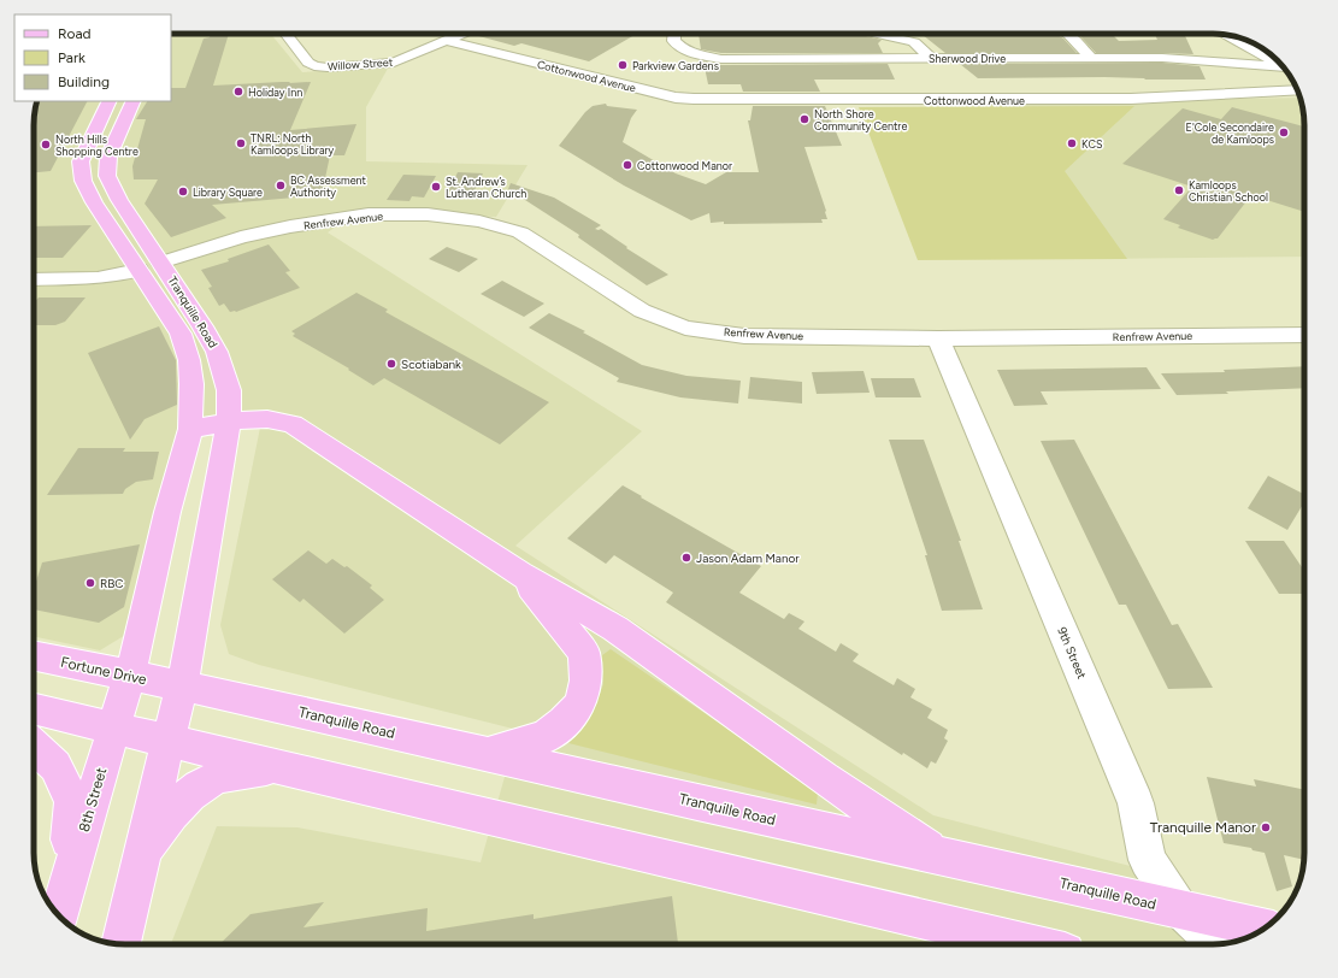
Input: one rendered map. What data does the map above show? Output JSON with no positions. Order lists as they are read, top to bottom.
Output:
{
  "streets": {
    "main road": ["Tranquille Road", "Fortune Drive", "8th Street"],
    "street": [
      "Sherwood Drive",
      "Willow Street",
      "Cottonwood Avenue",
      "Renfrew Avenue",
      "9th Street"
    ]
  },
  "crossings": [
    ["Willow Street", "Cottonwood Avenue"],
    ["Renfrew Avenue", "Tranquille Road"],
    ["Renfrew Avenue", "9th Street"],
    ["Tranquille Road", "9th Street"],
    ["Tranquille Road", "Fortune Drive"],
    ["Tranquille Road", "8th Street"],
    ["Fortune Drive", "8th Street"]
  ],
  "places": [
    "Parkview Gardens",
    "Holiday Inn",
    "North Shore Community Centre",
    "E'Cole Secondaire de Kamloops",
    "TNRL: North Kamloops Library",
    "KCS",
    "North Hills Shopping Centre",
    "Cottonwood Manor",
    "BC Assessment Authority",
    "St. Andrew’s Lutheran Church",
    "Kamloops Christian School",
    "Library Square",
    "Scotiabank",
    "Jason Adam Manor",
    "RBC",
    "Tranquille Manor"
  ],
  "legend": ["Road", "Park", "Building"]
}
